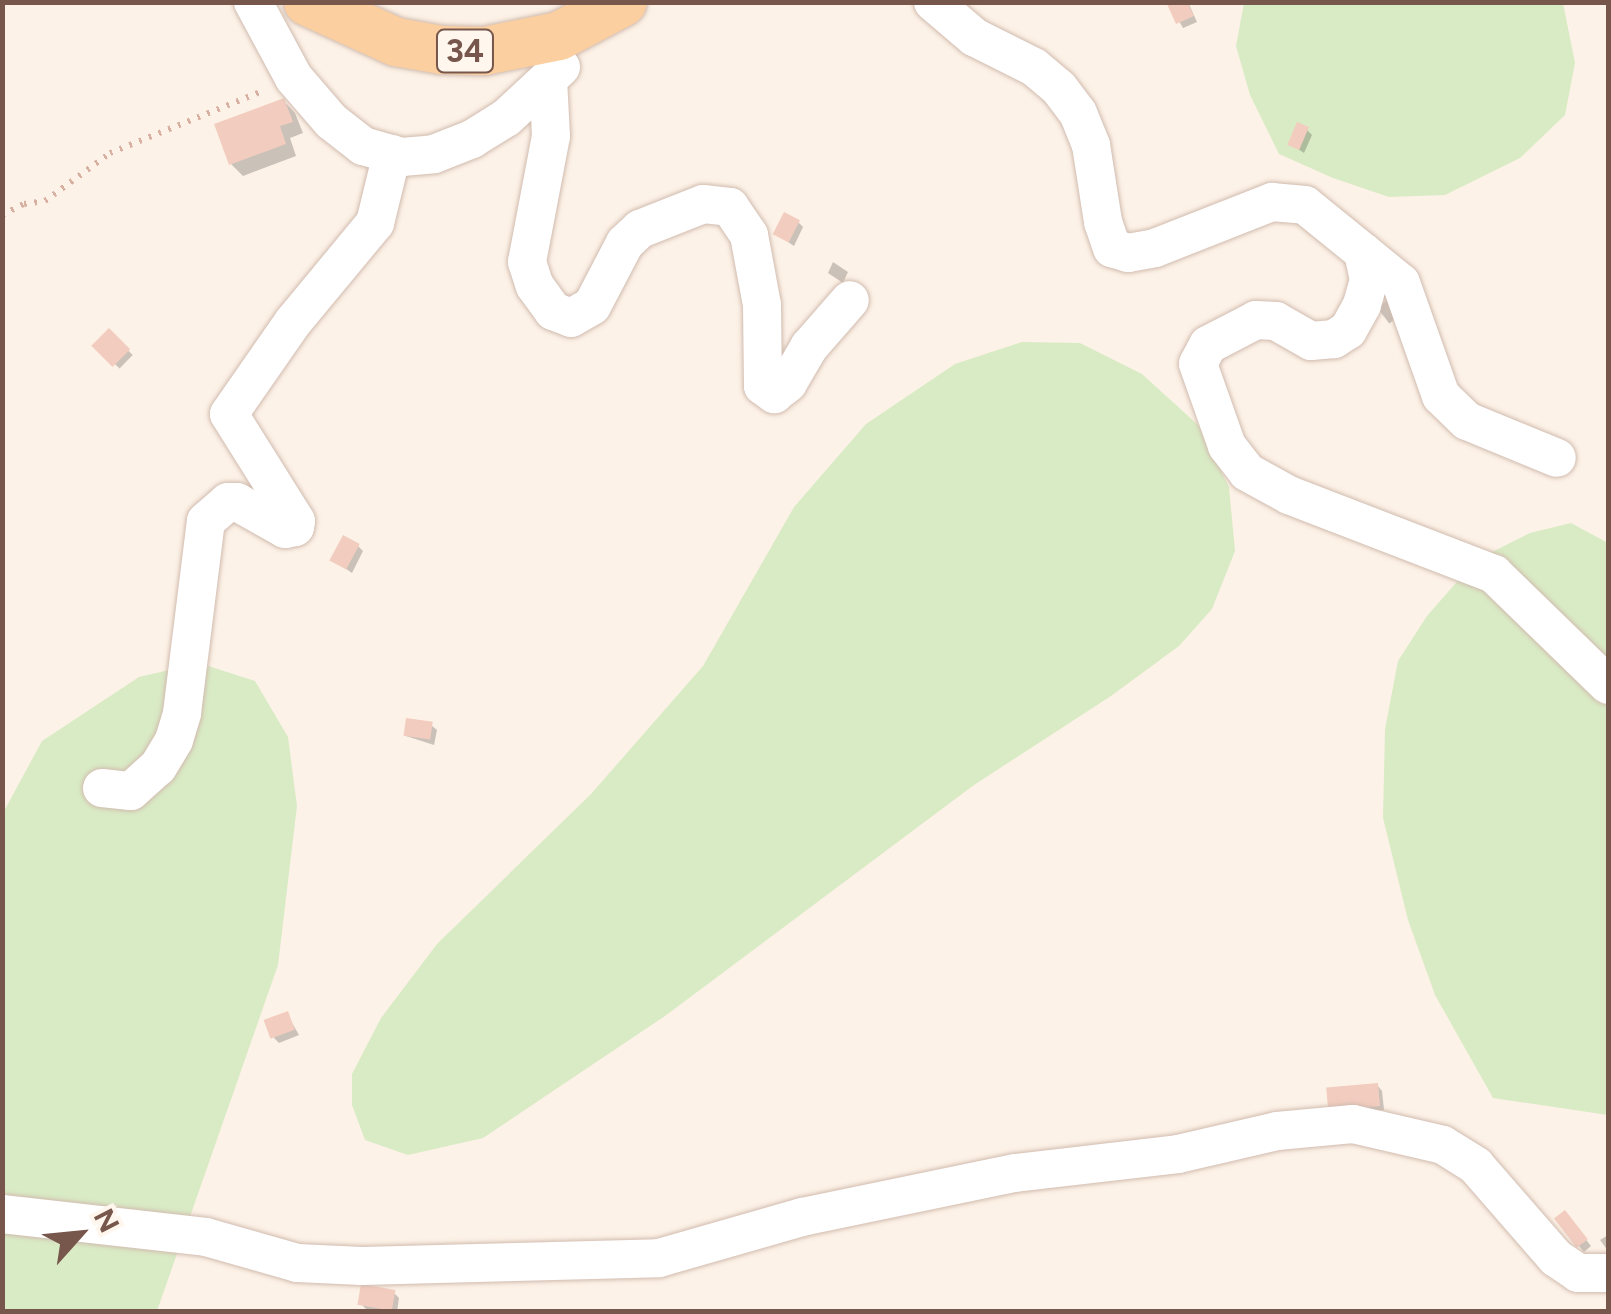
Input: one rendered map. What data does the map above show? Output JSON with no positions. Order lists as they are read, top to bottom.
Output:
{
  "streets": {
    "main road": ["34"]
  },
  "north": "top right"
}
